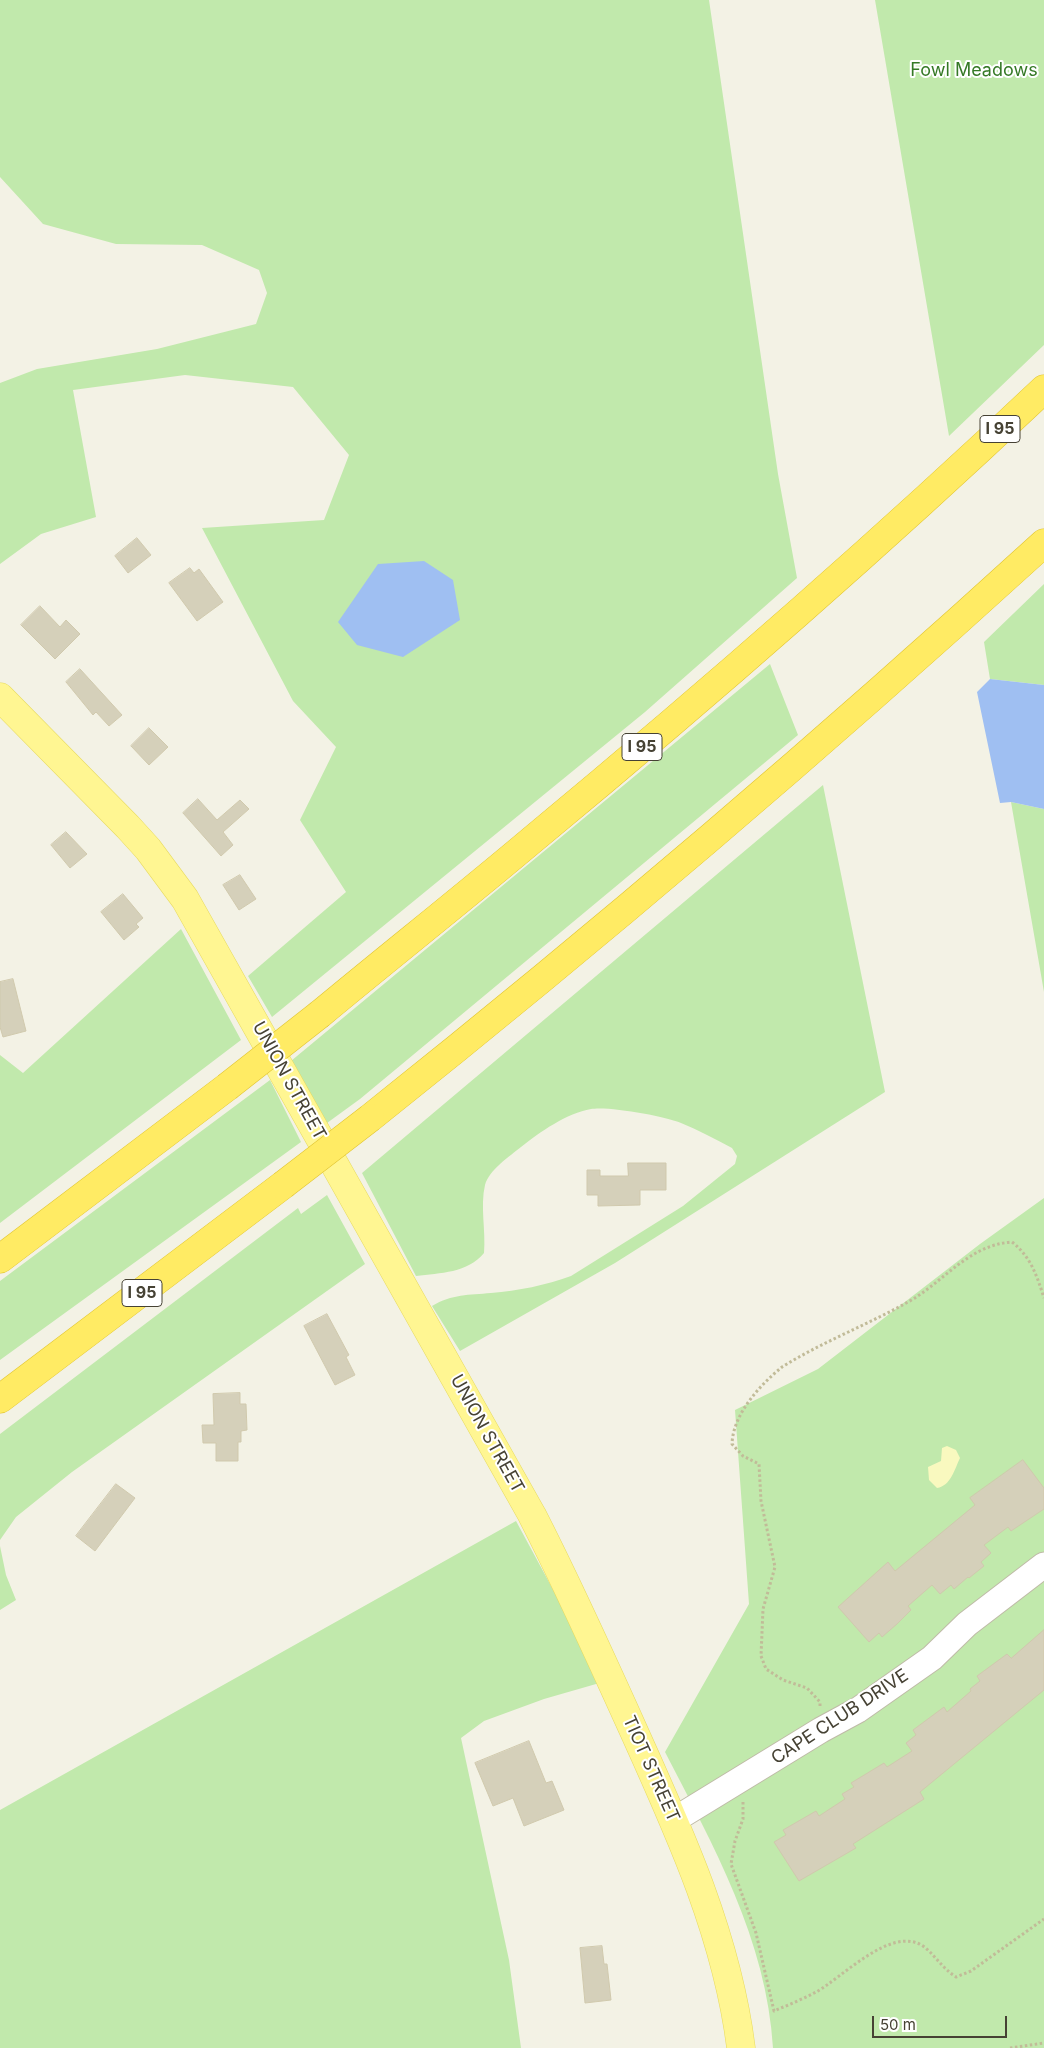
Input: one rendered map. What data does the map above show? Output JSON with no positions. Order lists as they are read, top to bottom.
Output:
{
  "streets": {
    "highway": ["I 95"],
    "main road": ["UNION STREET", "TIOT STREET"],
    "street": ["CAPE CLUB DRIVE"]
  },
  "crossings": [
    ["UNION STREET", "TIOT STREET"],
    ["CAPE CLUB DRIVE", "TIOT STREET"]
  ],
  "parks": ["Fowl Meadows"],
  "scale_bar": "50 m"
}
